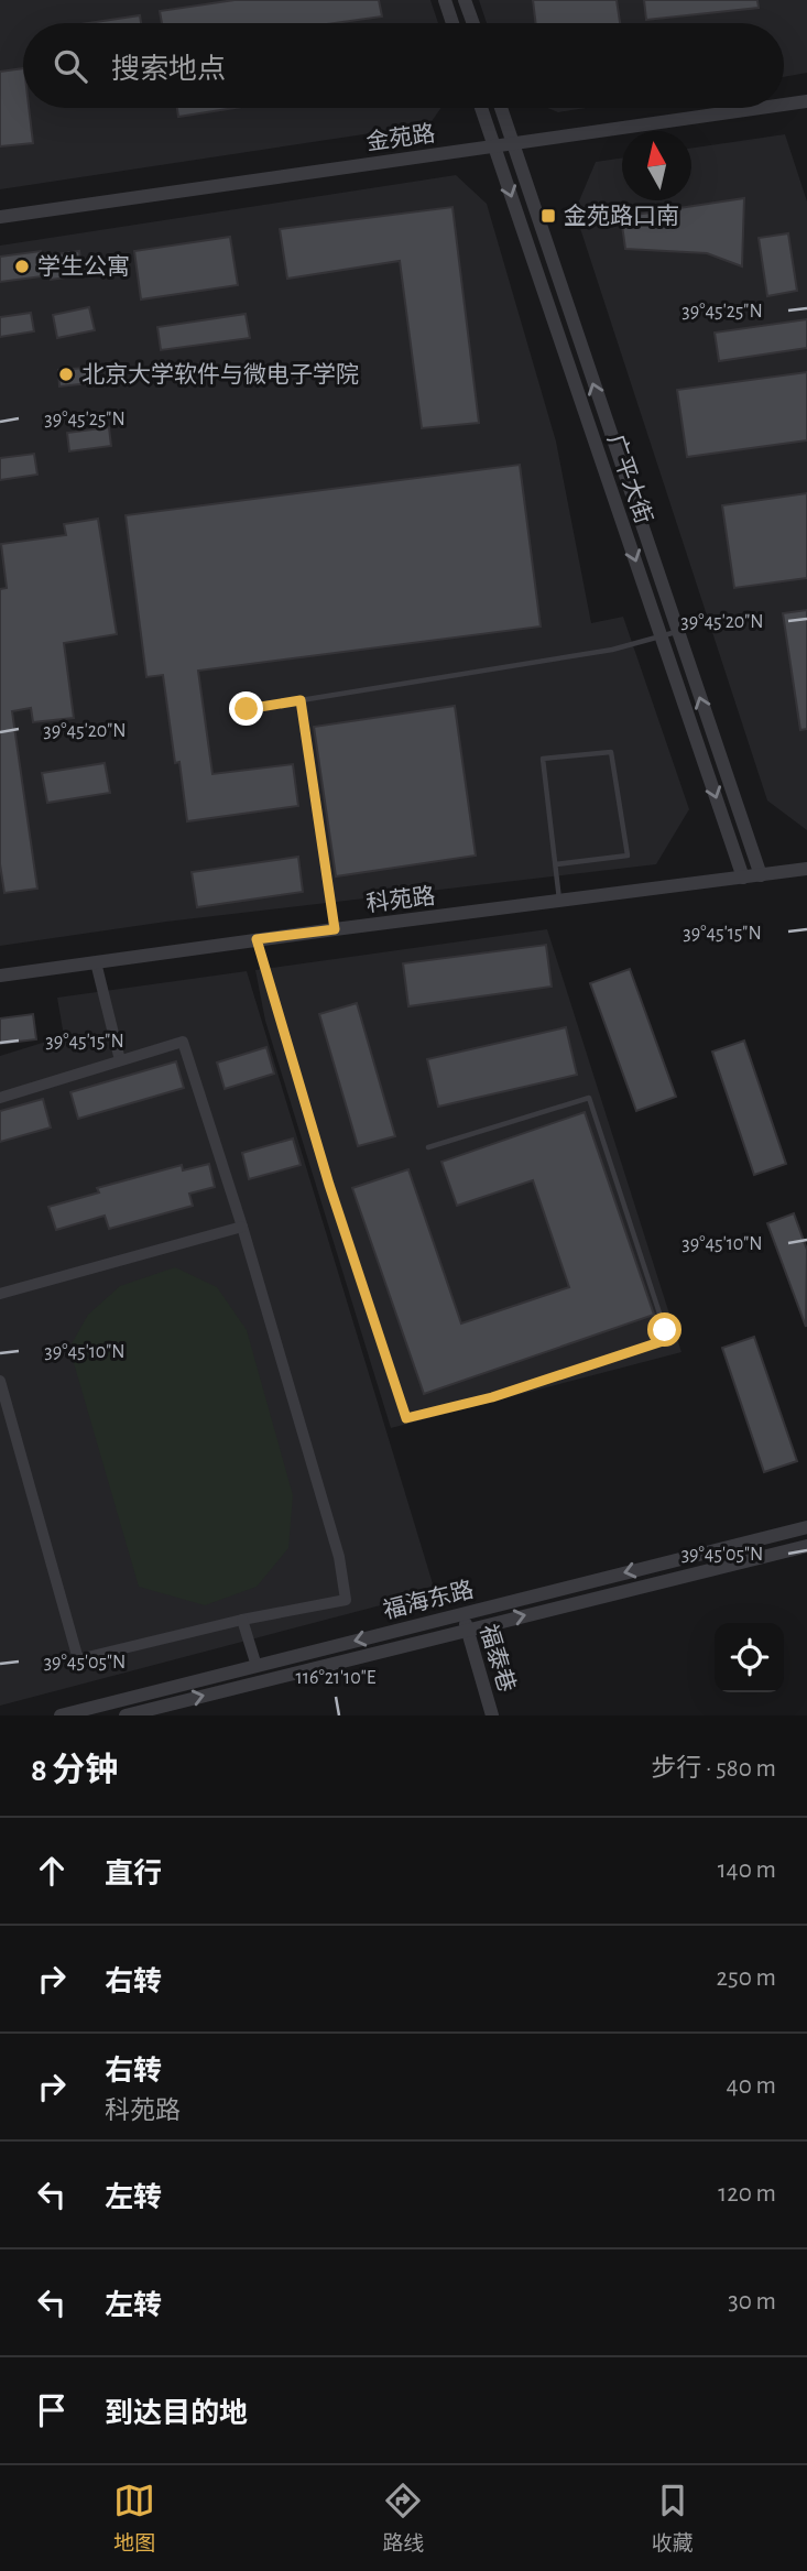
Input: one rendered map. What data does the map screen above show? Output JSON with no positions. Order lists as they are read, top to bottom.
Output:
{
  "streets": {
    "street": [
      "金苑路",
      "广平大街",
      "科苑路",
      "福海东路",
      "福泰巷"
    ]
  },
  "crossings": [
    ["金苑路", "广平大街"],
    ["广平大街", "科苑路"],
    ["福海东路", "福泰巷"]
  ],
  "places": {
    "transit": ["金苑路口南"],
    "other": ["学生公寓", "北京大学软件与微电子学院"]
  },
  "north": "top",
  "page": {
    "search": "搜索地点",
    "heading": ["8 分钟", "步行 · 580 m"],
    "list": [
      ["直行", "140 m"],
      ["右转", "250 m"],
      ["右转", "科苑路", "40 m"],
      ["左转", "120 m"],
      ["左转", "30 m"],
      "到达目的地"
    ],
    "nav": ["地图", "路线", "收藏"]
  },
  "coordinates": [
    "39°45'25\"N",
    "39°45'20\"N",
    "39°45'15\"N",
    "39°45'10\"N",
    "39°45'05\"N",
    "116°21'10\"E"
  ]
}
